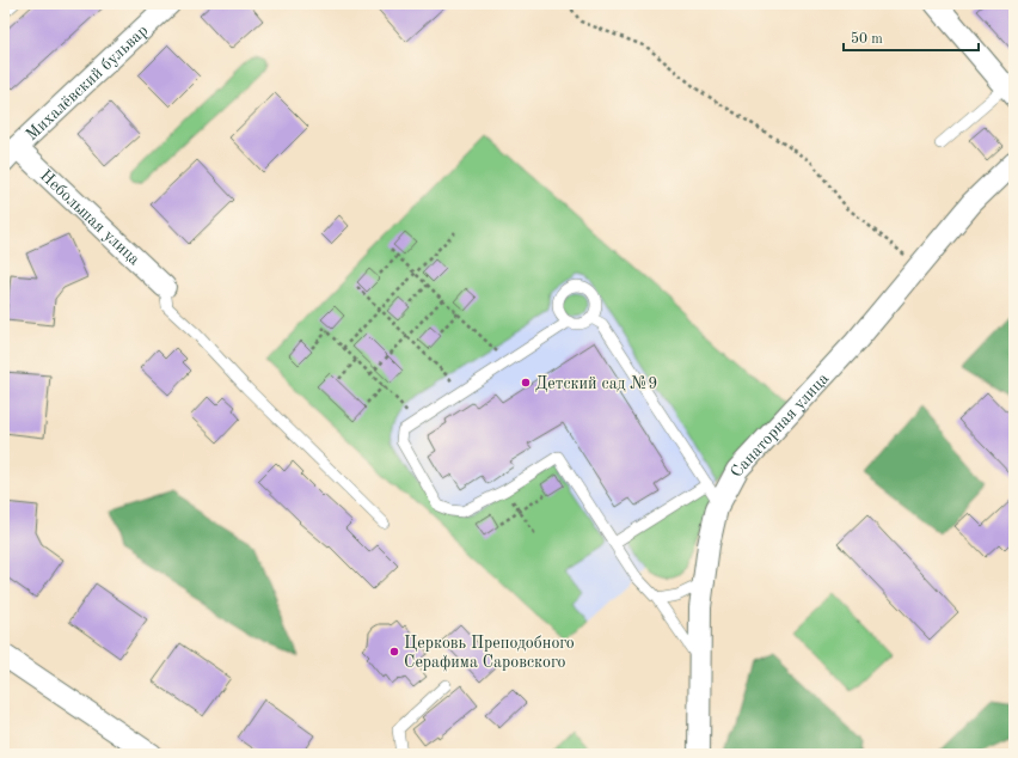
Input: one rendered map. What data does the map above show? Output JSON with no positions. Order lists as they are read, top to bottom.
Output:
{
  "streets": {
    "street": ["Михалёвский бульвар", "Небольшая улица", "Санаторная улица"]
  },
  "crossings": [
    ["Михалёвский бульвар", "Небольшая улица"]
  ],
  "places": ["Детский сад №9", "Церковь Преподобного Серафима Саровского"],
  "scale_bar": "50 m"
}
